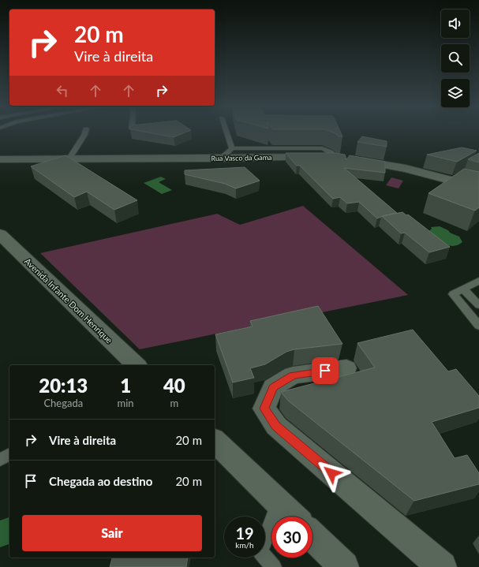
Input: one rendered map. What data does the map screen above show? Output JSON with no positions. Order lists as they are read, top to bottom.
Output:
{
  "streets": {
    "street": ["Rua Vasco da Gama", "Avenida Infante Dom Henrique"]
  },
  "page": {
    "turn": ["20 m", "Vire à direita"],
    "eta": [
      "20:13",
      "Chegada",
      "1",
      "min",
      "40",
      "m"
    ],
    "list": [
      {
        "name": "Vire à direita",
        "value": "20 m"
      },
      {
        "name": "Chegada ao destino",
        "value": "20 m"
      }
    ],
    "buttons": "Sair",
    "speed": "19 km/h",
    "limit": "30"
  }
}
